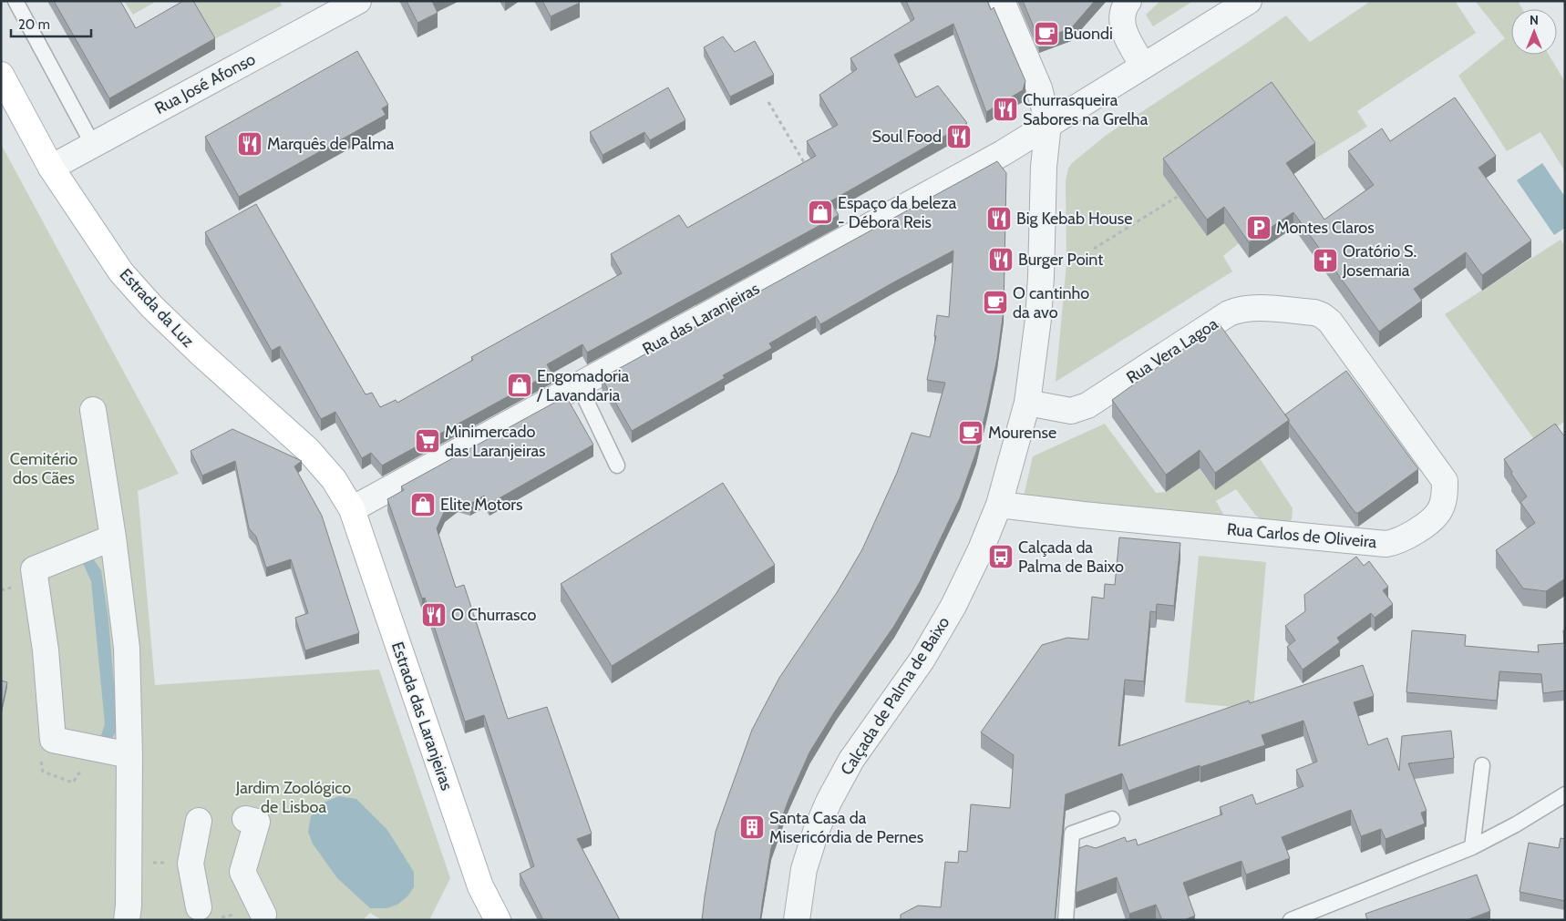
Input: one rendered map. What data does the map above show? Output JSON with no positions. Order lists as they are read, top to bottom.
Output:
{
  "streets": {
    "main road": ["Estrada da Luz", "Estrada das Laranjeiras"],
    "street": [
      "Rua José Afonso",
      "Rua das Laranjeiras",
      "Rua Vera Lagoa",
      "Rua Carlos de Oliveira",
      "Calçada de Palma de Baixo"
    ]
  },
  "crossings": [
    ["Rua José Afonso", "Estrada da Luz"],
    ["Estrada da Luz", "Rua das Laranjeiras"],
    ["Estrada da Luz", "Estrada das Laranjeiras"],
    ["Rua das Laranjeiras", "Calçada de Palma de Baixo"],
    ["Rua das Laranjeiras", "Estrada das Laranjeiras"],
    ["Rua Vera Lagoa", "Rua Carlos de Oliveira"],
    ["Rua Vera Lagoa", "Calçada de Palma de Baixo"],
    ["Rua Carlos de Oliveira", "Calçada de Palma de Baixo"]
  ],
  "parks": ["Cemitério dos Cães", "Jardim Zoológico de Lisboa"],
  "places": {
    "cafe": ["Buondi", "O cantinho da avo", "Mourense"],
    "restaurant": [
      "Churrasqueira Sabores na Grelha",
      "Soul Food",
      "Marquês de Palma",
      "Big Kebab House",
      "Burger Point",
      "O Churrasco"
    ],
    "shop": ["Espaço da beleza - Débora Reis", "Engomadoria / Lavandaria", "Elite Motors"],
    "parking": ["Montes Claros"],
    "church": ["Oratório S. Josemaria"],
    "supermarket": ["Minimercado das Laranjeiras"],
    "bus stop": ["Calçada da Palma de Baixo"],
    "building": ["Santa Casa da Misericórdia de Pernes"]
  },
  "scale_bar": "20 m",
  "north": "top"
}
